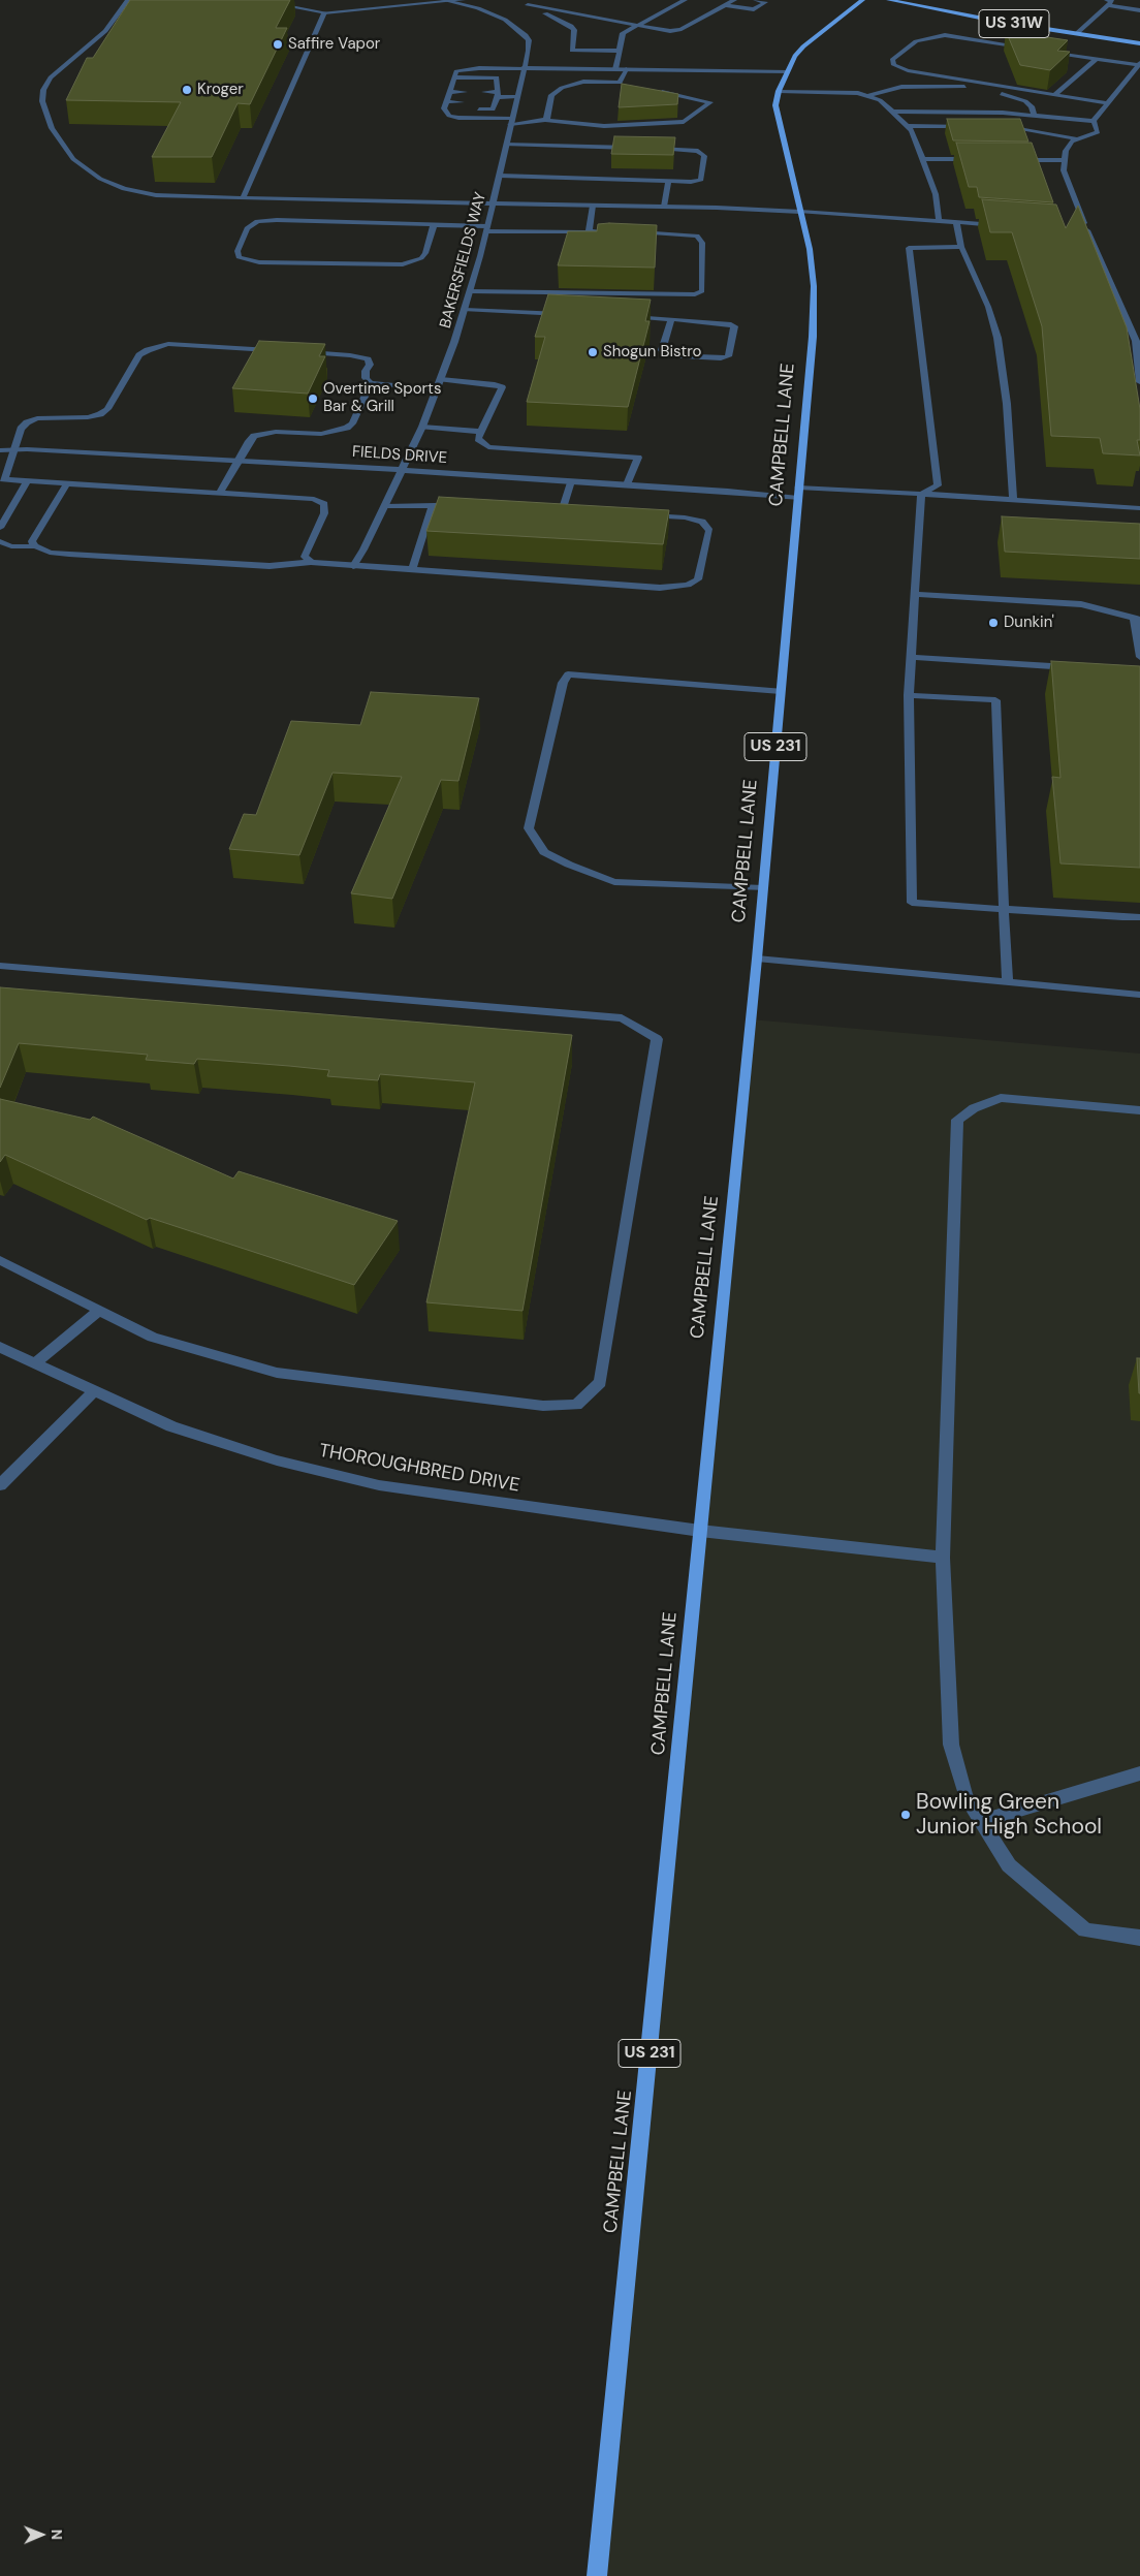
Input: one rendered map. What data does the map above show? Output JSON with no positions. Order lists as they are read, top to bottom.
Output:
{
  "streets": {
    "main road": ["US 31W", "CAMPBELL LANE", "US 231"],
    "street": ["BAKERSFIELDS WAY", "FIELDS DRIVE", "THOROUGHBRED DRIVE"]
  },
  "crossings": [
    ["BAKERSFIELDS WAY", "FIELDS DRIVE"],
    ["CAMPBELL LANE", "FIELDS DRIVE"],
    ["CAMPBELL LANE", "THOROUGHBRED DRIVE"]
  ],
  "places": [
    "Saffire Vapor",
    "Kroger",
    "Shogun Bistro",
    "Overtime Sports Bar & Grill",
    "Dunkin'",
    "Bowling Green Junior High School"
  ],
  "north": "right"
}
